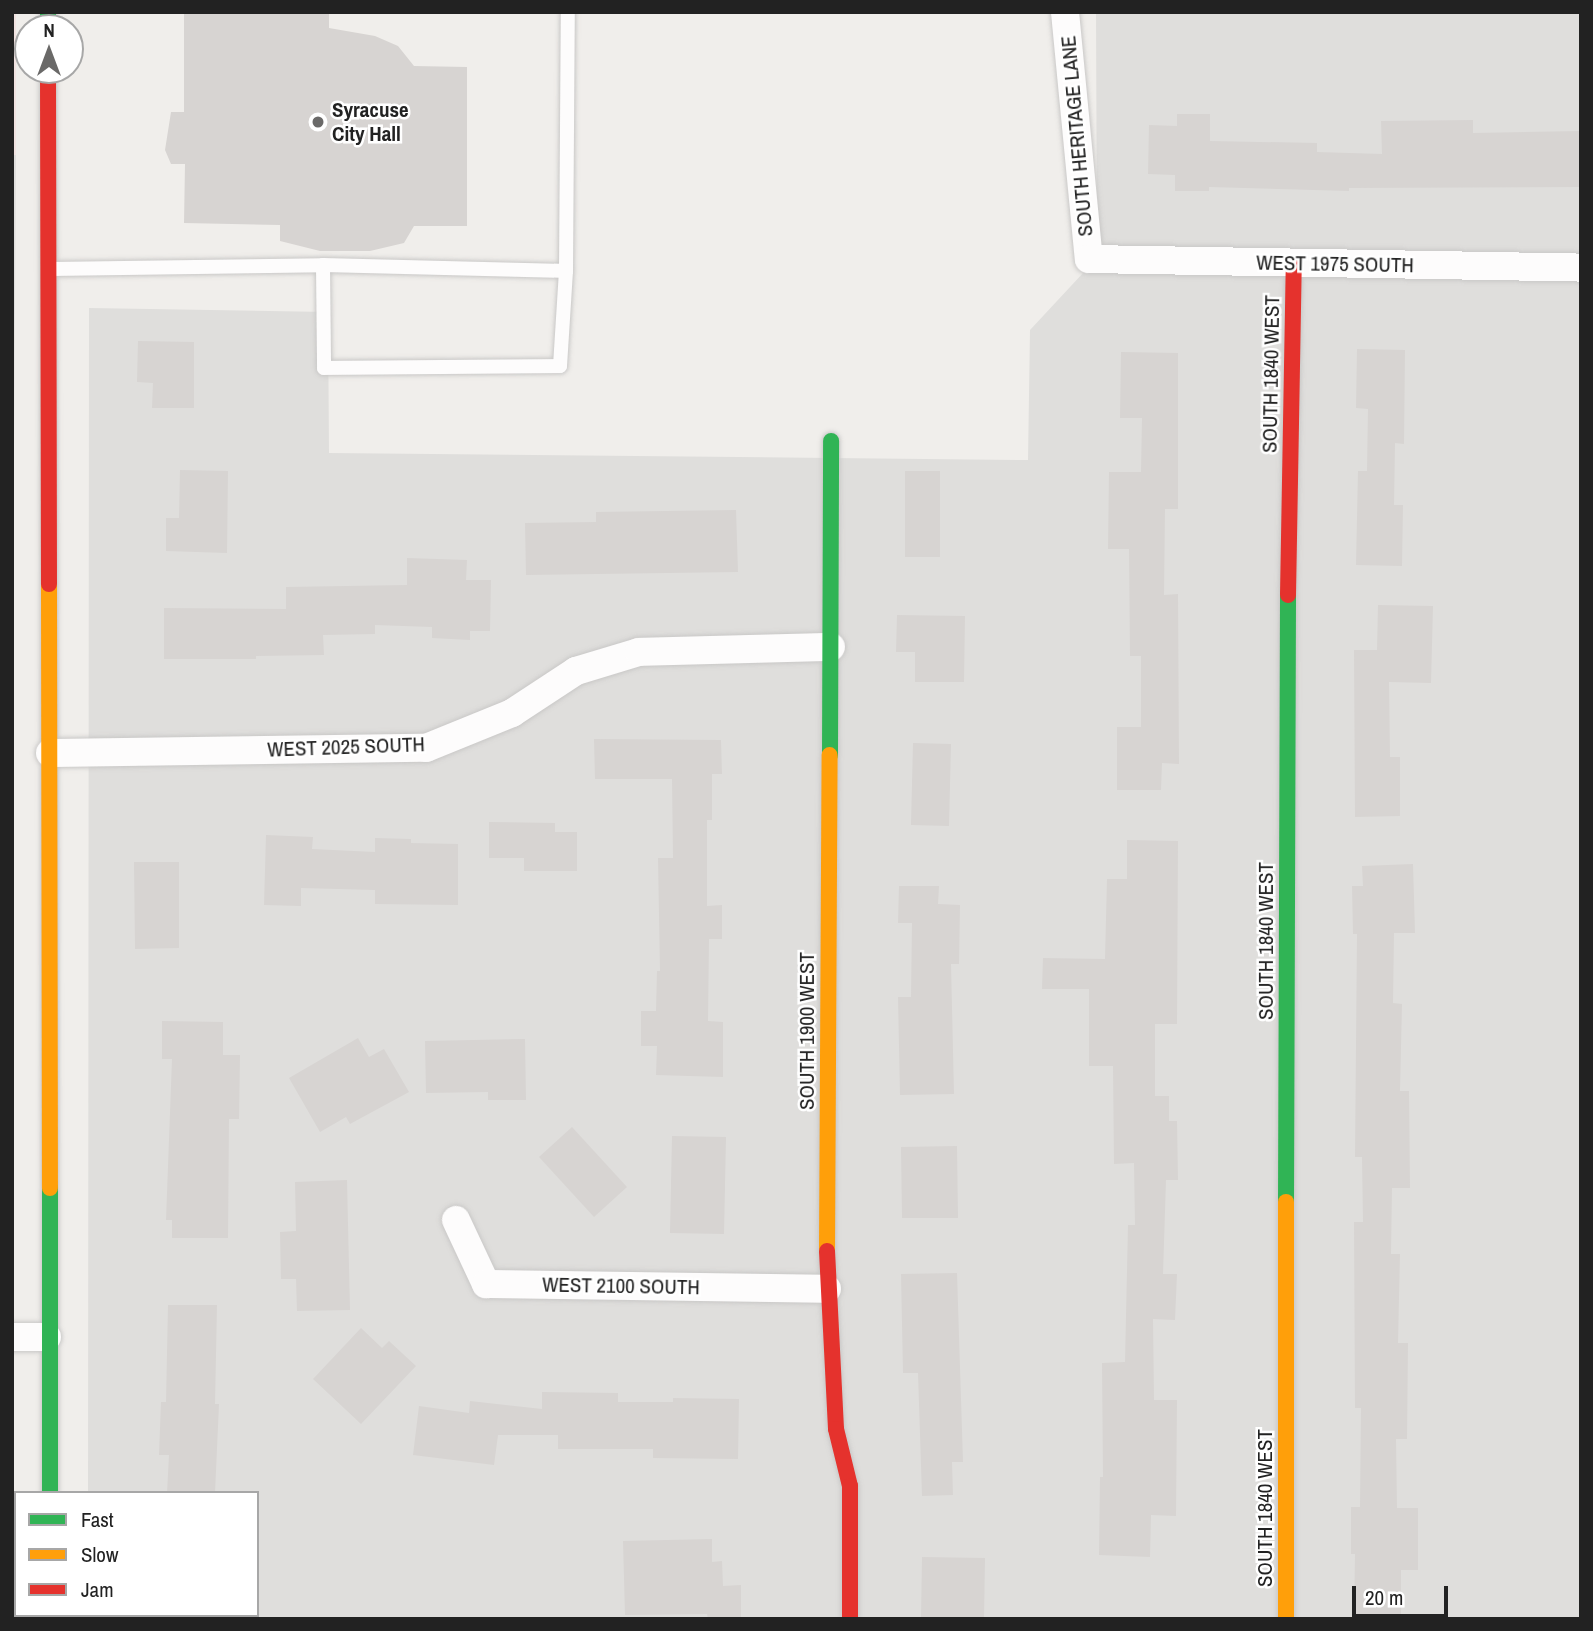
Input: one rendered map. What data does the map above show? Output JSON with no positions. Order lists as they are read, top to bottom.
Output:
{
  "streets": {
    "street": [
      "SOUTH HERITAGE LANE",
      "WEST 1975 SOUTH",
      "SOUTH 1840 WEST",
      "WEST 2025 SOUTH",
      "SOUTH 1900 WEST",
      "WEST 2100 SOUTH"
    ]
  },
  "crossings": [
    ["SOUTH HERITAGE LANE", "WEST 1975 SOUTH"],
    ["WEST 1975 SOUTH", "SOUTH 1840 WEST"],
    ["WEST 2025 SOUTH", "SOUTH 1900 WEST"],
    ["SOUTH 1900 WEST", "WEST 2100 SOUTH"]
  ],
  "places": ["Syracuse City Hall"],
  "legend": ["Fast", "Slow", "Jam"],
  "scale_bar": "20 m",
  "north": "top"
}
